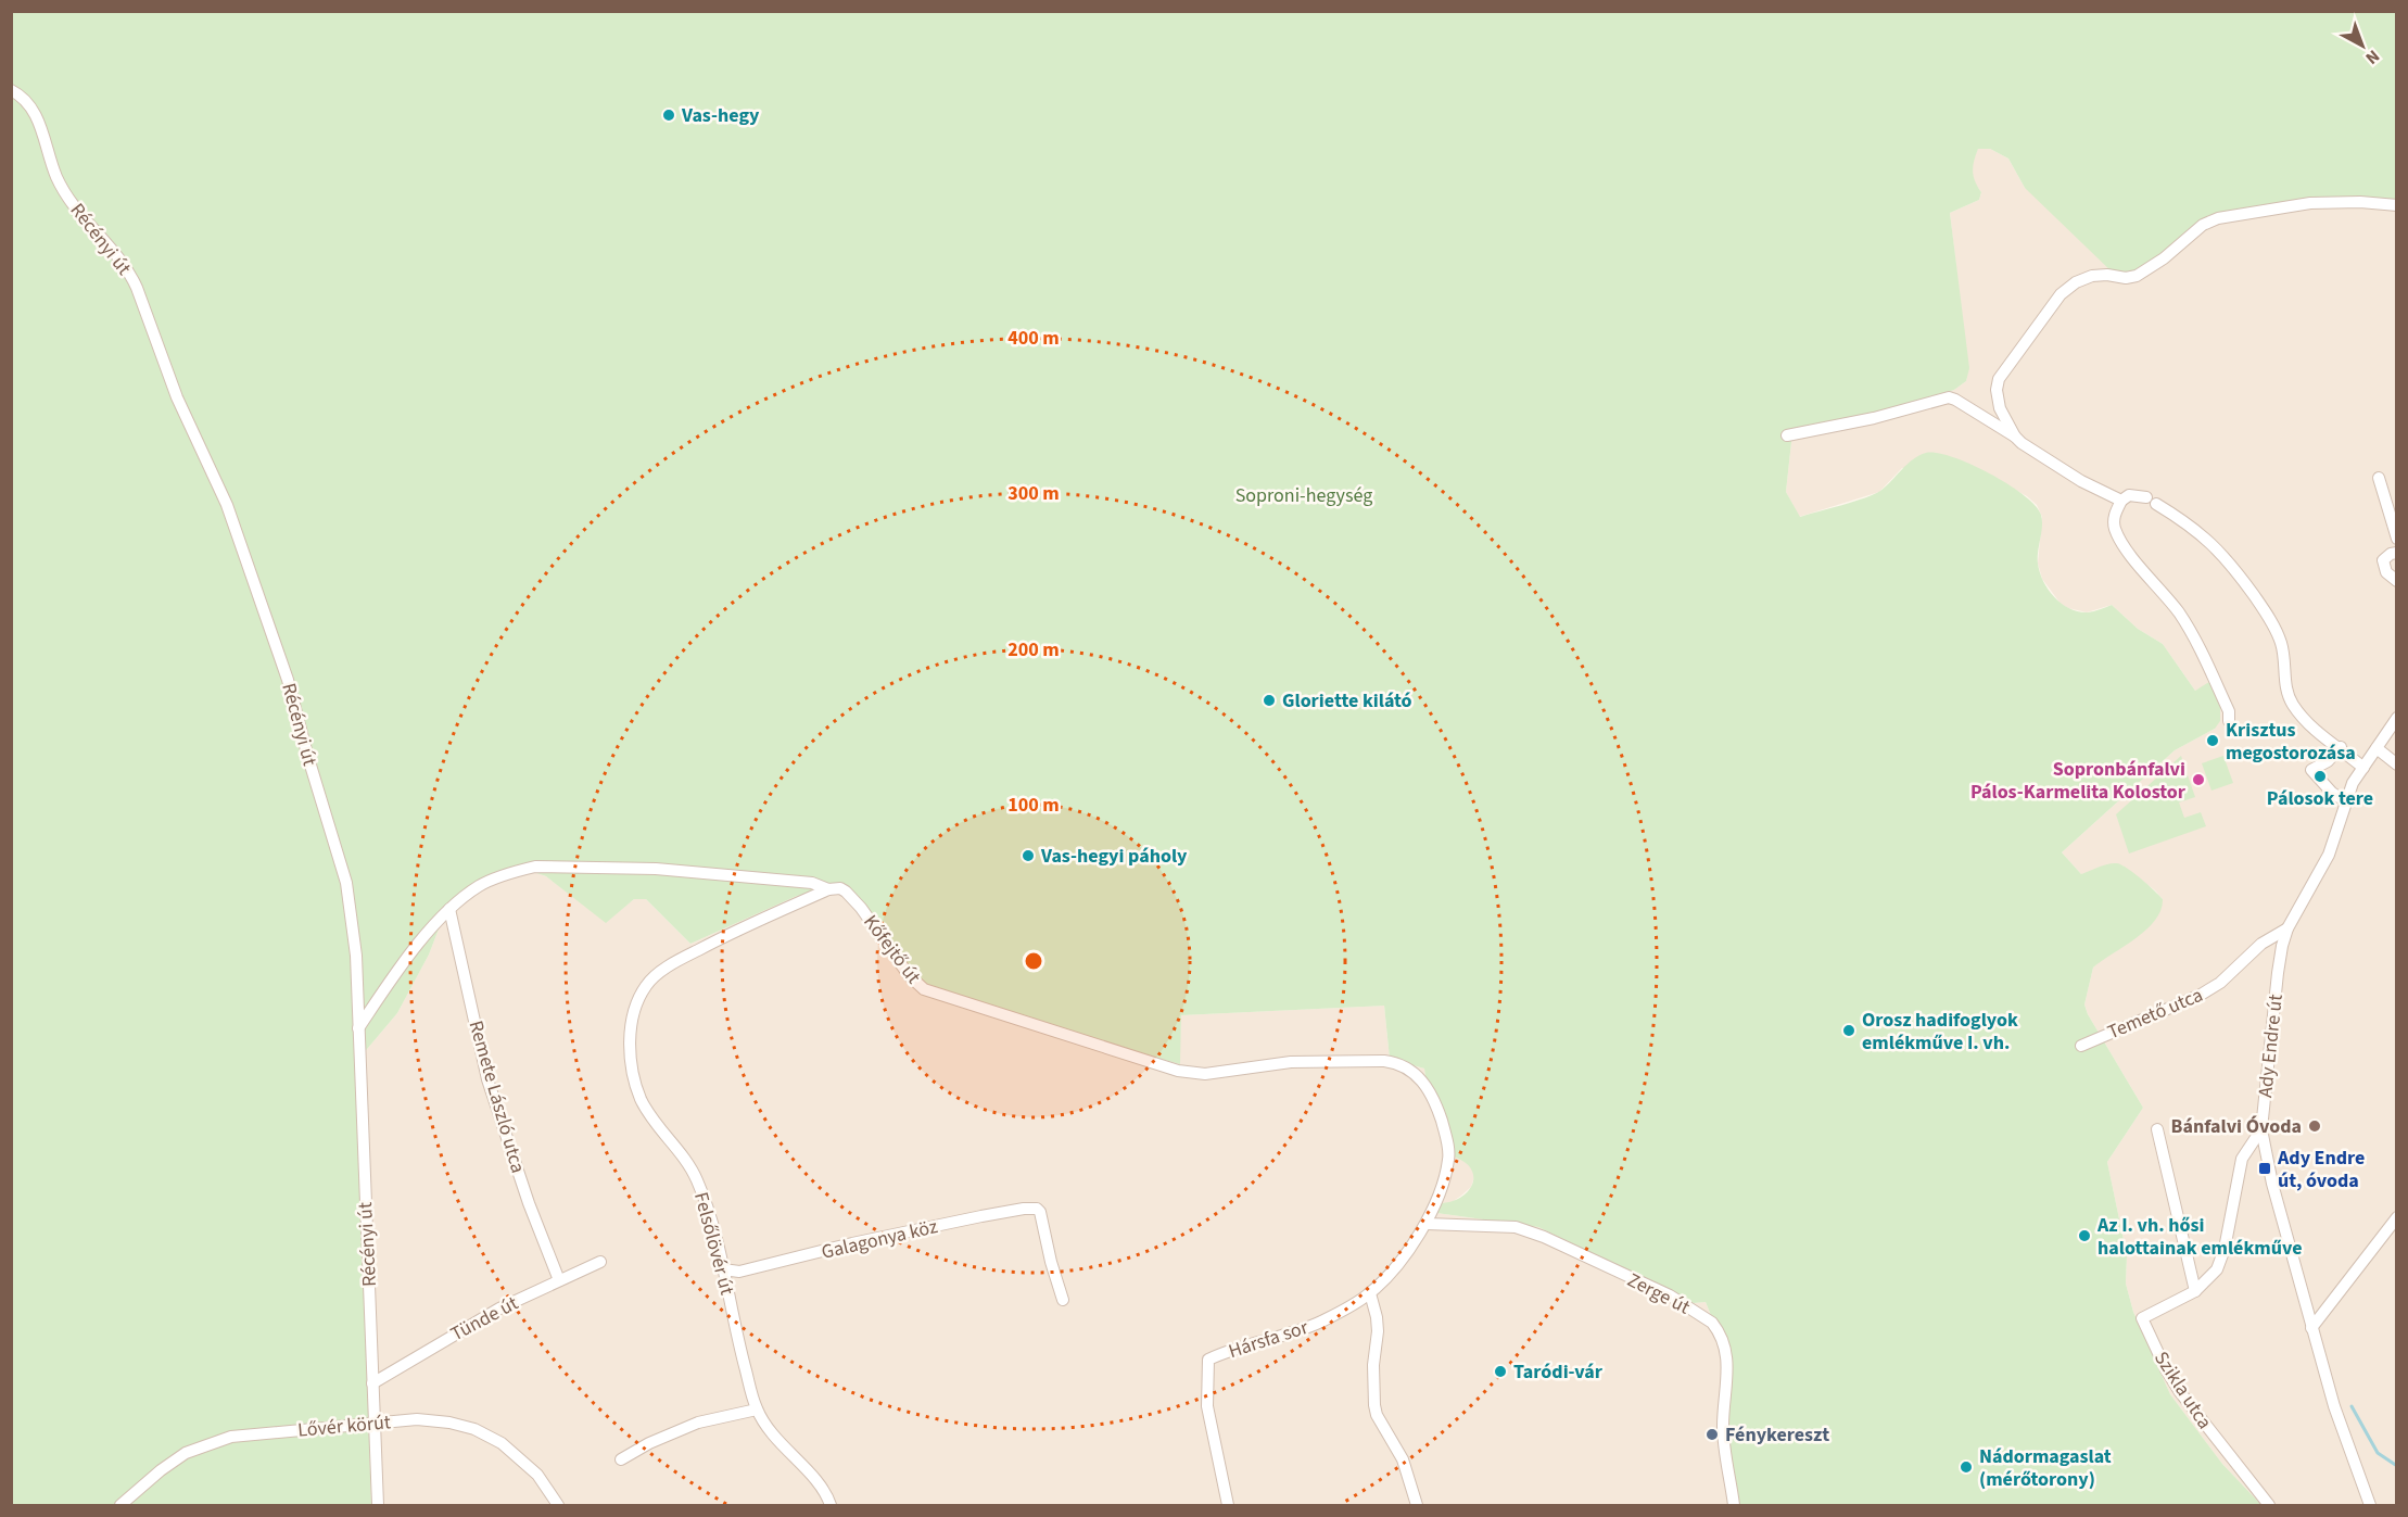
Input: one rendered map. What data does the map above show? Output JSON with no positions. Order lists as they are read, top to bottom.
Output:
{
  "streets": {
    "street": [
      "Récényi út",
      "Kőfejtő út",
      "Temető utca",
      "Ady Endre út",
      "Remete László utca",
      "Galagonya köz",
      "Felsőlövér út",
      "Zerge út",
      "Tünde út",
      "Hársfa sor",
      "Szikla utca",
      "Lővér körút"
    ]
  },
  "crossings": [
    ["Récényi út", "Kőfejtő út"],
    ["Récényi út", "Tünde út"],
    ["Récényi út", "Lővér körút"],
    ["Kőfejtő út", "Remete László utca"],
    ["Kőfejtő út", "Felsőlövér út"],
    ["Kőfejtő út", "Hársfa sor"],
    ["Temető utca", "Ady Endre út"],
    ["Ady Endre út", "Szikla utca"],
    ["Remete László utca", "Tünde út"],
    ["Galagonya köz", "Felsőlövér út"],
    ["Zerge út", "Hársfa sor"]
  ],
  "parks": ["Soproni-hegység"],
  "places": {
    "other": [
      "Vas-hegy",
      "Gloriette kilátó",
      "Krisztus megostorozása",
      "Pálosok tere",
      "Sopronbánfalvi Pálos-Karmelita Kolostor",
      "Vas-hegyi páholy",
      "Orosz hadifoglyok emlékműve I. vh.",
      "Bánfalvi Óvoda",
      "Az I. vh. hősi halottainak emlékműve",
      "Taródi-vár",
      "Fénykereszt",
      "Nádormagaslat (mérőtorony)"
    ],
    "transit": ["Ady Endre út, óvoda"]
  },
  "north": "bottom right",
  "rings": [
    "400 m",
    "300 m",
    "200 m",
    "100 m"
  ]
}
